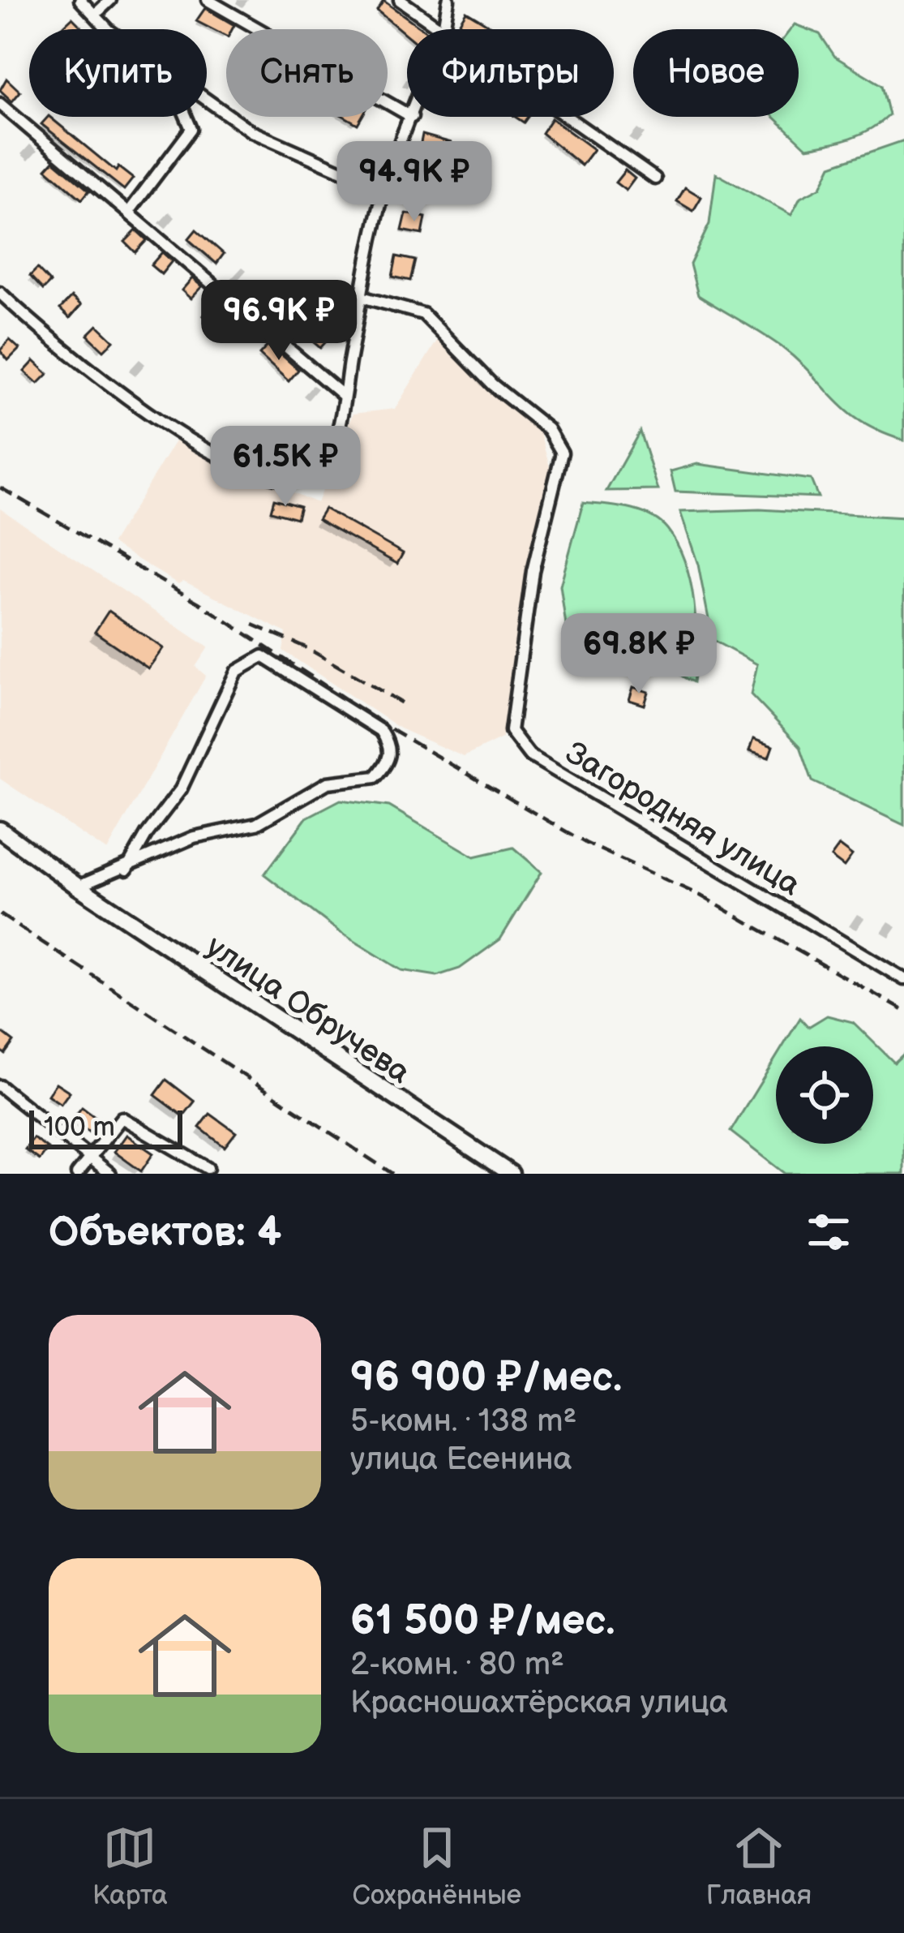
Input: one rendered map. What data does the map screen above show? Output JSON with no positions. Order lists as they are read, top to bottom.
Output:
{
  "streets": {
    "street": ["Загородняя улица", "улица Обручева"]
  },
  "scale_bar": "100 m",
  "page": {
    "chip": [
      "Купить",
      "Снять",
      "Фильтры",
      "Новое"
    ],
    "price": [
      "94.9K ₽",
      "96.9K ₽",
      "61.5K ₽",
      "69.8K ₽"
    ],
    "scale": "100 m",
    "heading": "Объектов: 4",
    "list": [
      {
        "name": "96 900 ₽/мес.",
        "note": "5-комн. · 138 m² · улица Есенина"
      },
      {
        "name": "61 500 ₽/мес.",
        "note": "2-комн. · 80 m² · Красношахтёрская улица"
      }
    ],
    "tabs": ["Карта", "Сохранённые", "Главная"]
  }
}
